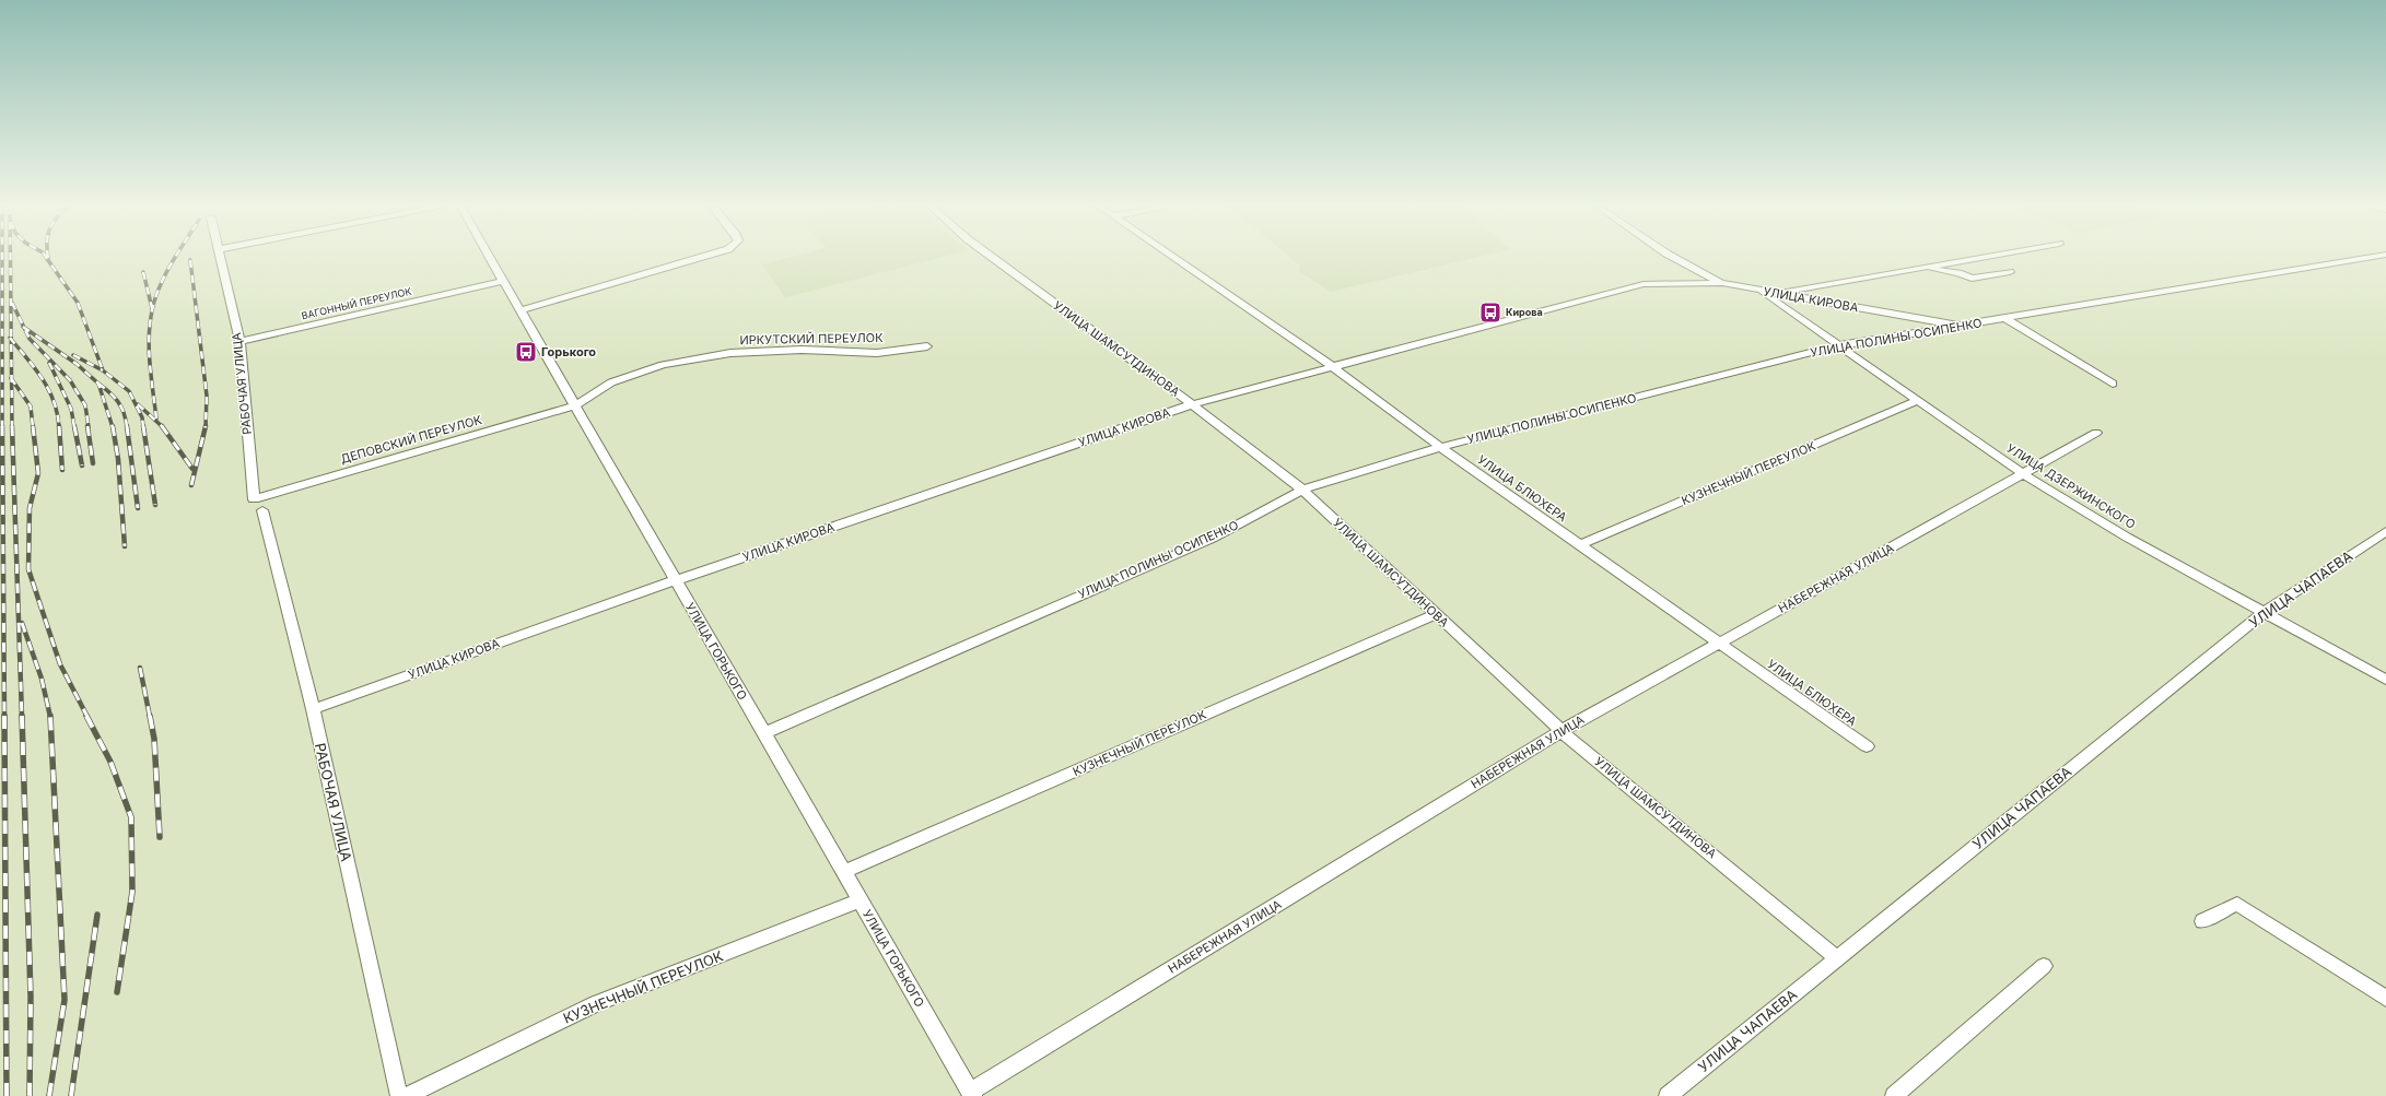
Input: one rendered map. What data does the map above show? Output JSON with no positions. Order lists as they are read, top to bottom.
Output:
{
  "streets": {
    "street": [
      "УЛИЦА КИРОВА",
      "ВАГОННЫЙ ПЕРЕУЛОК",
      "УЛИЦА ПОЛИНЫ ОСИПЕНКО",
      "ИРКУТСКИЙ ПЕРЕУЛОК",
      "УЛИЦА ШАМСУТДИНОВА",
      "РАБОЧАЯ УЛИЦА",
      "ДЕПОВСКИЙ ПЕРЕУЛОК",
      "КУЗНЕЧНЫЙ ПЕРЕУЛОК",
      "УЛИЦА ДЗЕРЖИНСКОГО",
      "УЛИЦА БЛЮХЕРА",
      "НАБЕРЕЖНАЯ УЛИЦА",
      "УЛИЦА ЧАПАЕВА",
      "УЛИЦА ГОРЬКОГО"
    ]
  },
  "crossings": [
    ["УЛИЦА КИРОВА", "УЛИЦА ПОЛИНЫ ОСИПЕНКО"],
    ["УЛИЦА КИРОВА", "УЛИЦА ШАМСУТДИНОВА"],
    ["УЛИЦА КИРОВА", "РАБОЧАЯ УЛИЦА"],
    ["УЛИЦА КИРОВА", "УЛИЦА ДЗЕРЖИНСКОГО"],
    ["УЛИЦА КИРОВА", "УЛИЦА БЛЮХЕРА"],
    ["УЛИЦА КИРОВА", "УЛИЦА ГОРЬКОГО"],
    ["ВАГОННЫЙ ПЕРЕУЛОК", "РАБОЧАЯ УЛИЦА"],
    ["ВАГОННЫЙ ПЕРЕУЛОК", "УЛИЦА ГОРЬКОГО"],
    ["УЛИЦА ПОЛИНЫ ОСИПЕНКО", "УЛИЦА ШАМСУТДИНОВА"],
    ["УЛИЦА ПОЛИНЫ ОСИПЕНКО", "УЛИЦА ДЗЕРЖИНСКОГО"],
    ["УЛИЦА ПОЛИНЫ ОСИПЕНКО", "УЛИЦА БЛЮХЕРА"],
    ["УЛИЦА ПОЛИНЫ ОСИПЕНКО", "УЛИЦА ГОРЬКОГО"],
    ["ИРКУТСКИЙ ПЕРЕУЛОК", "ДЕПОВСКИЙ ПЕРЕУЛОК"],
    ["ИРКУТСКИЙ ПЕРЕУЛОК", "УЛИЦА ГОРЬКОГО"],
    ["УЛИЦА ШАМСУТДИНОВА", "КУЗНЕЧНЫЙ ПЕРЕУЛОК"],
    ["УЛИЦА ШАМСУТДИНОВА", "НАБЕРЕЖНАЯ УЛИЦА"],
    ["УЛИЦА ШАМСУТДИНОВА", "УЛИЦА ЧАПАЕВА"],
    ["РАБОЧАЯ УЛИЦА", "ДЕПОВСКИЙ ПЕРЕУЛОК"],
    ["ДЕПОВСКИЙ ПЕРЕУЛОК", "УЛИЦА ГОРЬКОГО"],
    ["КУЗНЕЧНЫЙ ПЕРЕУЛОК", "УЛИЦА ДЗЕРЖИНСКОГО"],
    ["КУЗНЕЧНЫЙ ПЕРЕУЛОК", "УЛИЦА БЛЮХЕРА"],
    ["КУЗНЕЧНЫЙ ПЕРЕУЛОК", "УЛИЦА ГОРЬКОГО"],
    ["УЛИЦА ДЗЕРЖИНСКОГО", "НАБЕРЕЖНАЯ УЛИЦА"],
    ["УЛИЦА ДЗЕРЖИНСКОГО", "УЛИЦА ЧАПАЕВА"],
    ["УЛИЦА БЛЮХЕРА", "НАБЕРЕЖНАЯ УЛИЦА"],
    ["НАБЕРЕЖНАЯ УЛИЦА", "УЛИЦА ГОРЬКОГО"]
  ],
  "places": {
    "bus stop": ["Кирова", "Горького"]
  }
}
